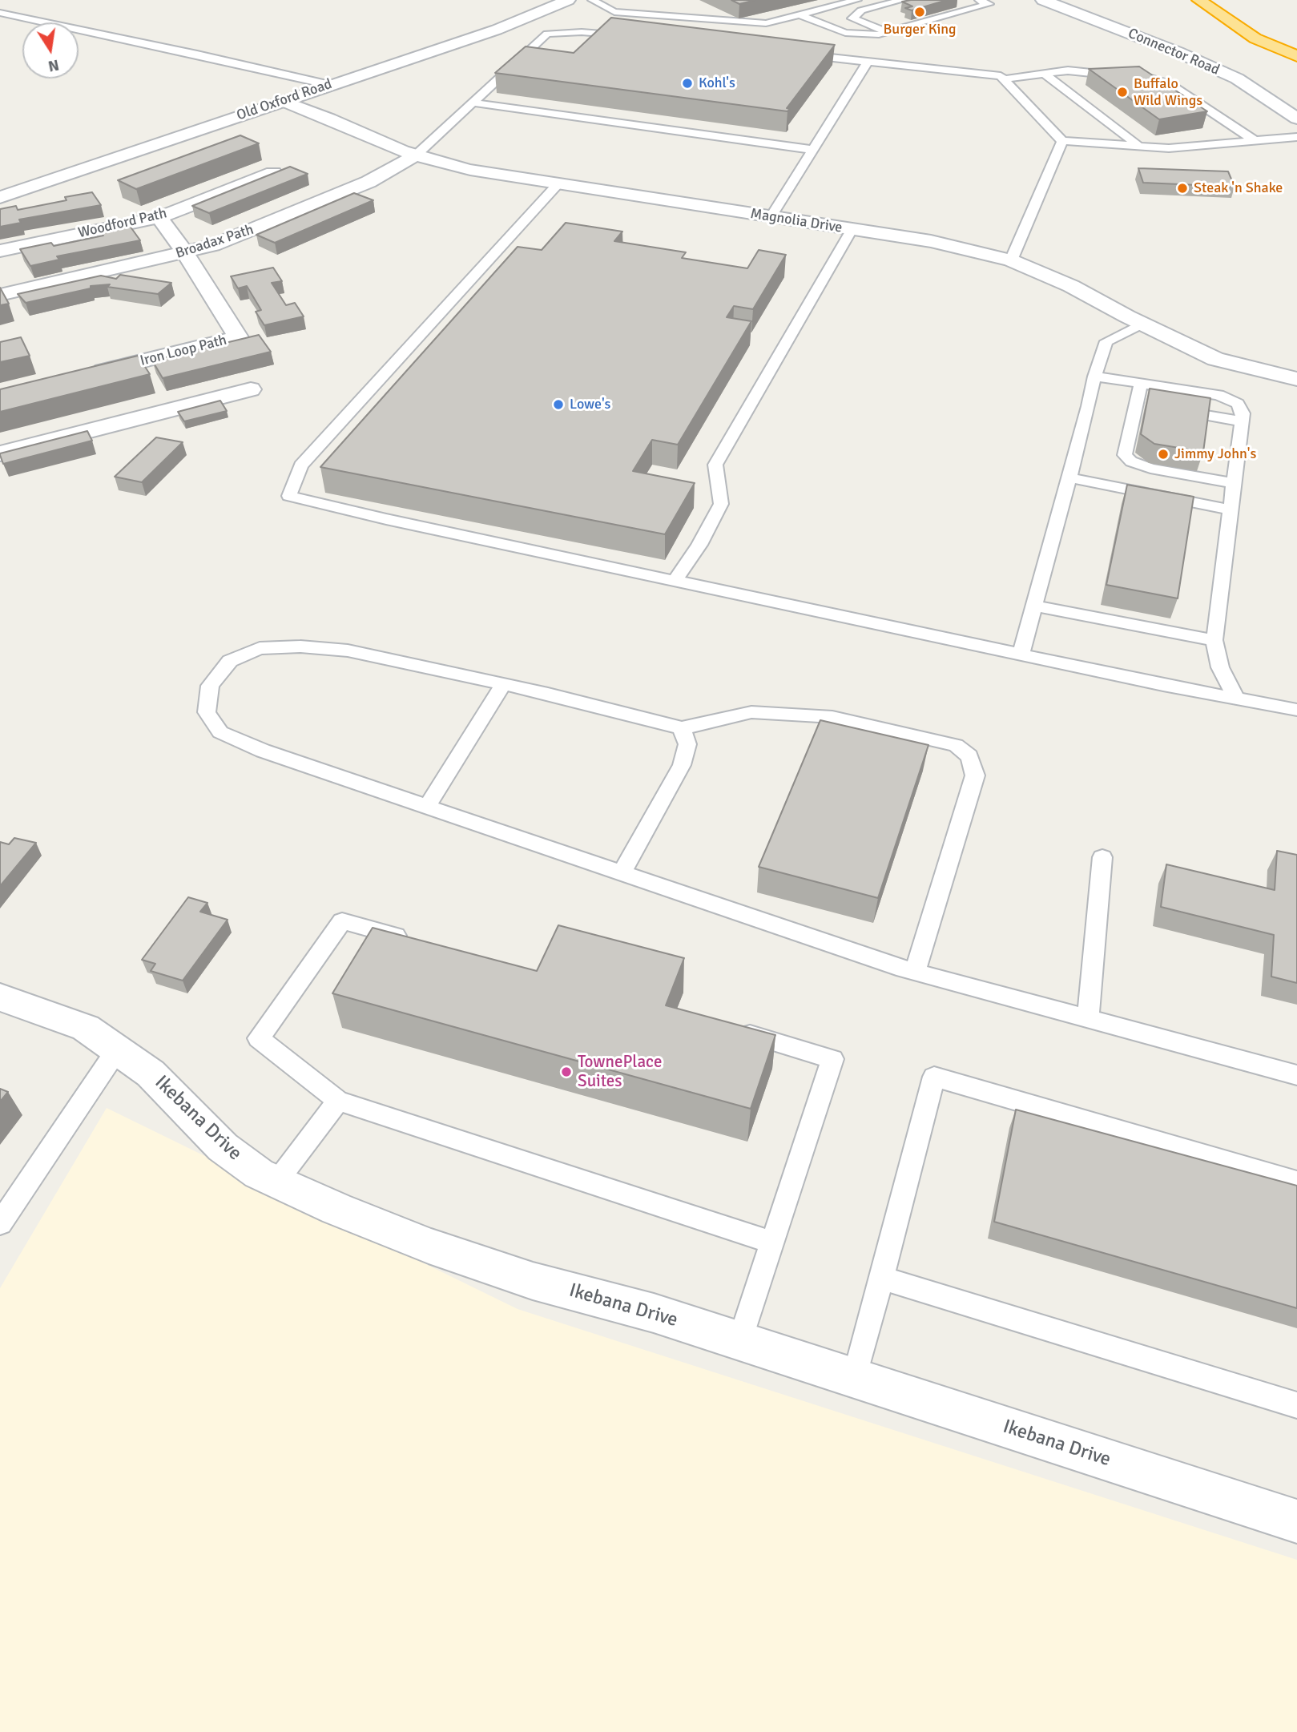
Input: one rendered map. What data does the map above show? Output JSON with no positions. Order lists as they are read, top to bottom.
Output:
{
  "streets": {
    "street": [
      "Connector Road",
      "Old Oxford Road",
      "Magnolia Drive",
      "Woodford Path",
      "Broadax Path",
      "Iron Loop Path",
      "Ikebana Drive"
    ]
  },
  "crossings": [
    ["Old Oxford Road", "Magnolia Drive"],
    ["Magnolia Drive", "Broadax Path"],
    ["Broadax Path", "Iron Loop Path"]
  ],
  "places": [
    "Burger King",
    "Kohl's",
    "Buffalo Wild Wings",
    "Steak 'n Shake",
    "Lowe's",
    "Jimmy John's",
    "TownePlace Suites"
  ],
  "north": "bottom"
}
